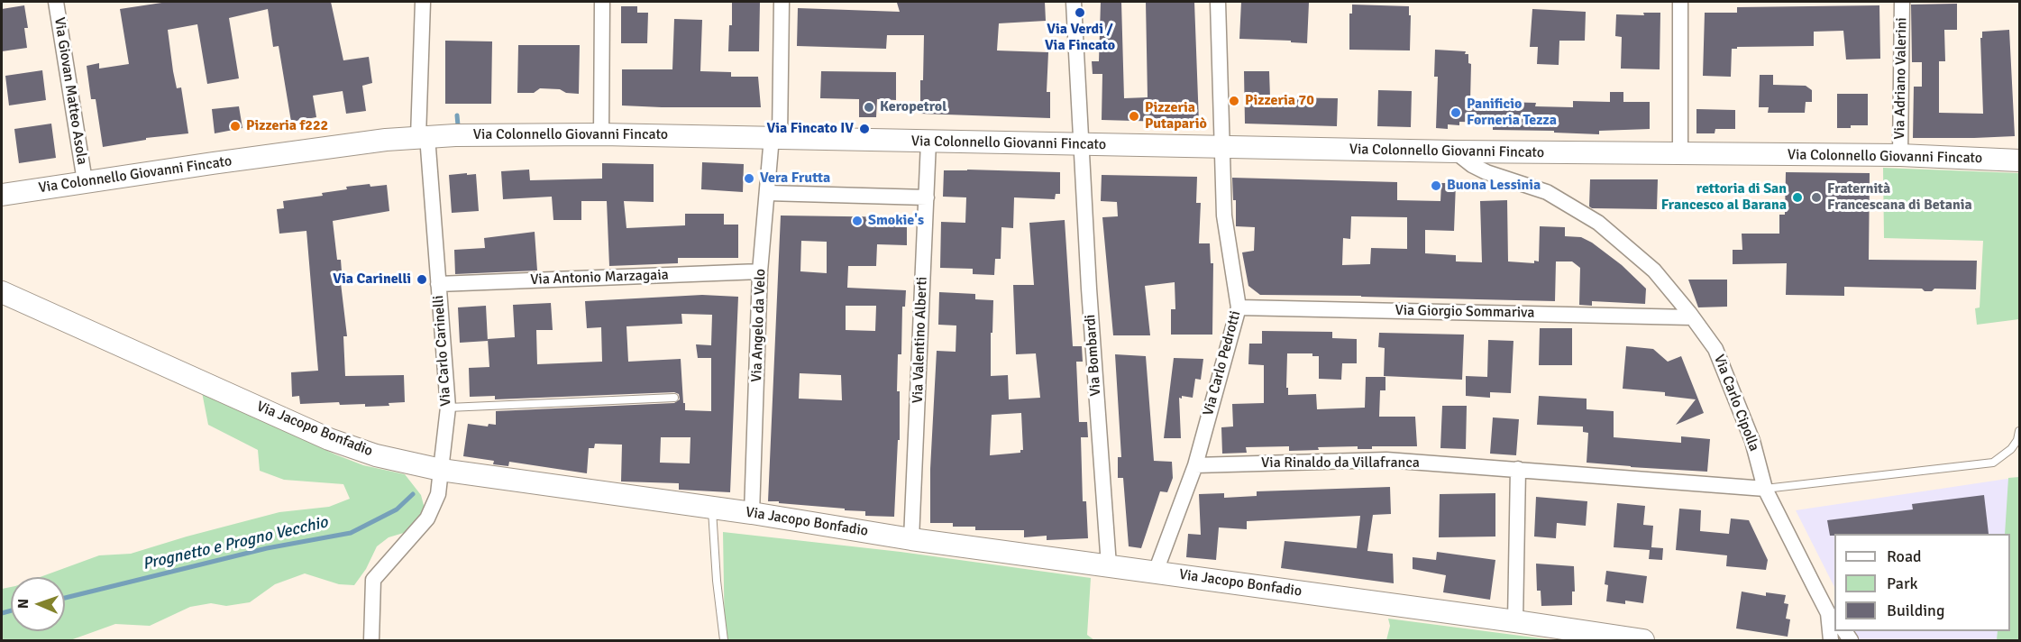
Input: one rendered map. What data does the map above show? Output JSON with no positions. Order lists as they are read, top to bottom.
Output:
{
  "streets": {
    "main road": ["Via Colonnello Giovanni Fincato", "Via Jacopo Bonfadio"],
    "street": [
      "Via Adriano Valerini",
      "Via Giovan Matteo Asola",
      "Via Antonio Marzagaia",
      "Via Giorgio Sommariva",
      "Via Angelo da Velo",
      "Via Valentino Alberti",
      "Via Carlo Carinelli",
      "Via Bombardi",
      "Via Carlo Pedrotti",
      "Via Carlo Cipolla",
      "Via Rinaldo da Villafranca"
    ]
  },
  "crossings": [
    ["Via Adriano Valerini", "Via Colonnello Giovanni Fincato"],
    ["Via Giovan Matteo Asola", "Via Colonnello Giovanni Fincato"],
    ["Via Colonnello Giovanni Fincato", "Via Angelo da Velo"],
    ["Via Colonnello Giovanni Fincato", "Via Valentino Alberti"],
    ["Via Colonnello Giovanni Fincato", "Via Carlo Carinelli"],
    ["Via Colonnello Giovanni Fincato", "Via Bombardi"],
    ["Via Colonnello Giovanni Fincato", "Via Carlo Pedrotti"],
    ["Via Colonnello Giovanni Fincato", "Via Carlo Cipolla"],
    ["Via Antonio Marzagaia", "Via Angelo da Velo"],
    ["Via Antonio Marzagaia", "Via Carlo Carinelli"],
    ["Via Giorgio Sommariva", "Via Carlo Pedrotti"],
    ["Via Giorgio Sommariva", "Via Carlo Cipolla"],
    ["Via Angelo da Velo", "Via Jacopo Bonfadio"],
    ["Via Valentino Alberti", "Via Jacopo Bonfadio"],
    ["Via Carlo Carinelli", "Via Jacopo Bonfadio"],
    ["Via Bombardi", "Via Jacopo Bonfadio"],
    ["Via Carlo Pedrotti", "Via Jacopo Bonfadio"],
    ["Via Carlo Pedrotti", "Via Rinaldo da Villafranca"],
    ["Via Carlo Cipolla", "Via Rinaldo da Villafranca"]
  ],
  "water": ["Prognetto e Progno Vecchio"],
  "places": [
    "Via Verdi / Via Fincato",
    "Pizzeria 70",
    "Keropetrol",
    "Panificio Forneria Tezza",
    "Pizzeria Putapariò",
    "Pizzeria f222",
    "Via Fincato IV",
    "Vera Frutta",
    "Buona Lessinia",
    "rettoria di San Francesco al Barana",
    "Fraternità Francescana di Betania",
    "Smokie's",
    "Via Carinelli"
  ],
  "legend": ["Road", "Park", "Building"],
  "north": "left"
}
